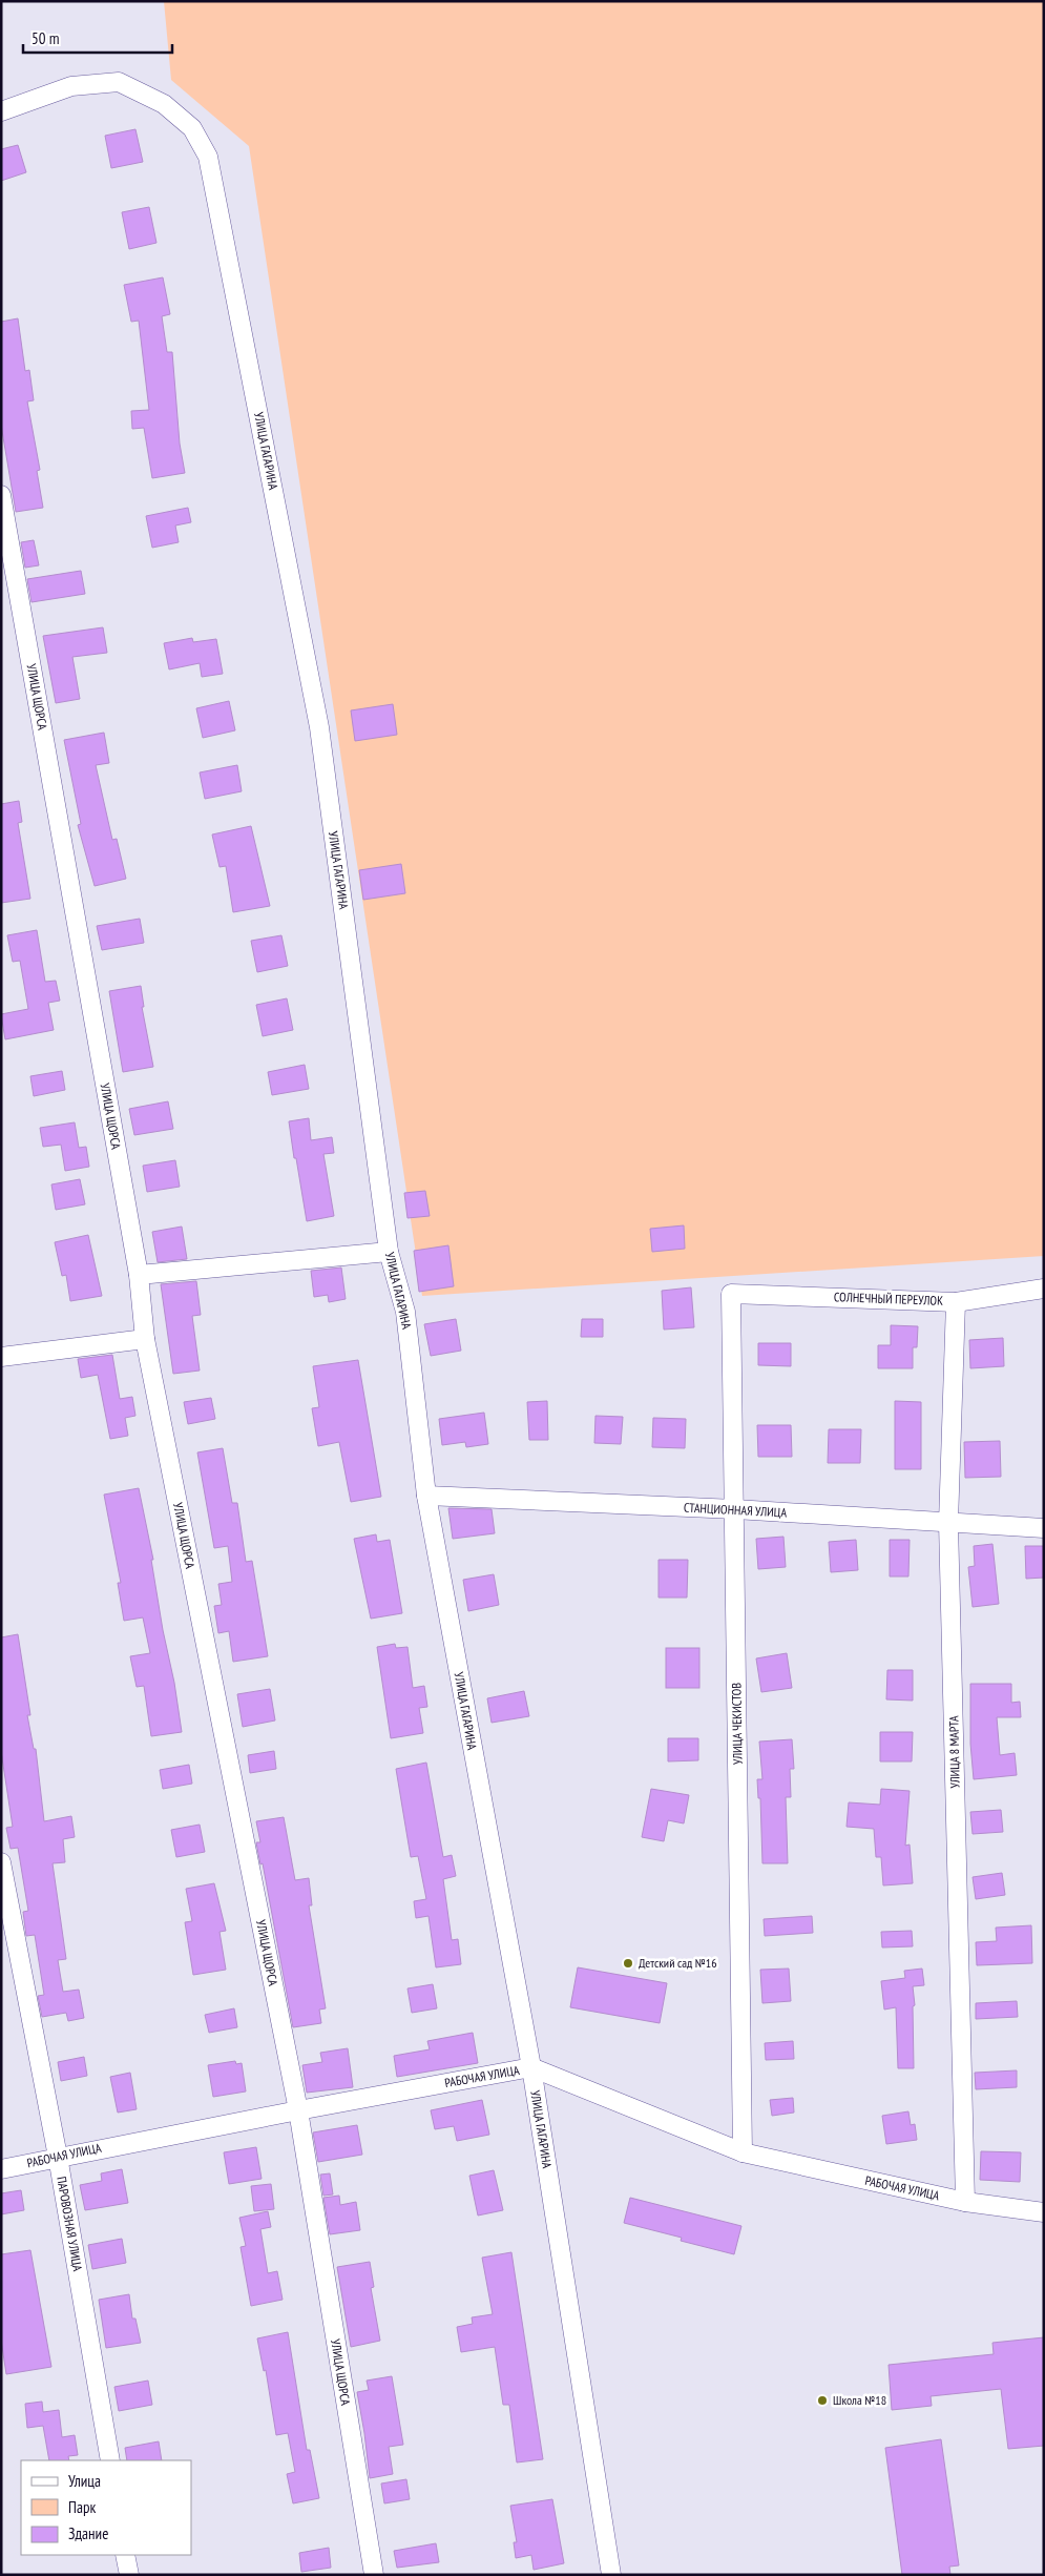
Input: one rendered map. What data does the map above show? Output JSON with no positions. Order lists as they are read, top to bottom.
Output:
{
  "streets": {
    "street": [
      "УЛИЦА ГАГАРИНА",
      "УЛИЦА ЩОРСА",
      "СОЛНЕЧНЫЙ ПЕРЕУЛОК",
      "СТАНЦИОННАЯ УЛИЦА",
      "УЛИЦА ЧЕКИСТОВ",
      "УЛИЦА 8 МАРТА",
      "РАБОЧАЯ УЛИЦА",
      "ПАРОВОЗНАЯ УЛИЦА"
    ]
  },
  "crossings": [
    ["УЛИЦА ГАГАРИНА", "СТАНЦИОННАЯ УЛИЦА"],
    ["УЛИЦА ГАГАРИНА", "РАБОЧАЯ УЛИЦА"],
    ["УЛИЦА ЩОРСА", "РАБОЧАЯ УЛИЦА"],
    ["СОЛНЕЧНЫЙ ПЕРЕУЛОК", "УЛИЦА ЧЕКИСТОВ"],
    ["СОЛНЕЧНЫЙ ПЕРЕУЛОК", "УЛИЦА 8 МАРТА"],
    ["СТАНЦИОННАЯ УЛИЦА", "УЛИЦА ЧЕКИСТОВ"],
    ["СТАНЦИОННАЯ УЛИЦА", "УЛИЦА 8 МАРТА"],
    ["УЛИЦА ЧЕКИСТОВ", "РАБОЧАЯ УЛИЦА"],
    ["УЛИЦА 8 МАРТА", "РАБОЧАЯ УЛИЦА"],
    ["РАБОЧАЯ УЛИЦА", "ПАРОВОЗНАЯ УЛИЦА"]
  ],
  "places": ["Детский сад №16", "Школа №18"],
  "legend": ["Улица", "Парк", "Здание"],
  "scale_bar": "50 m"
}
